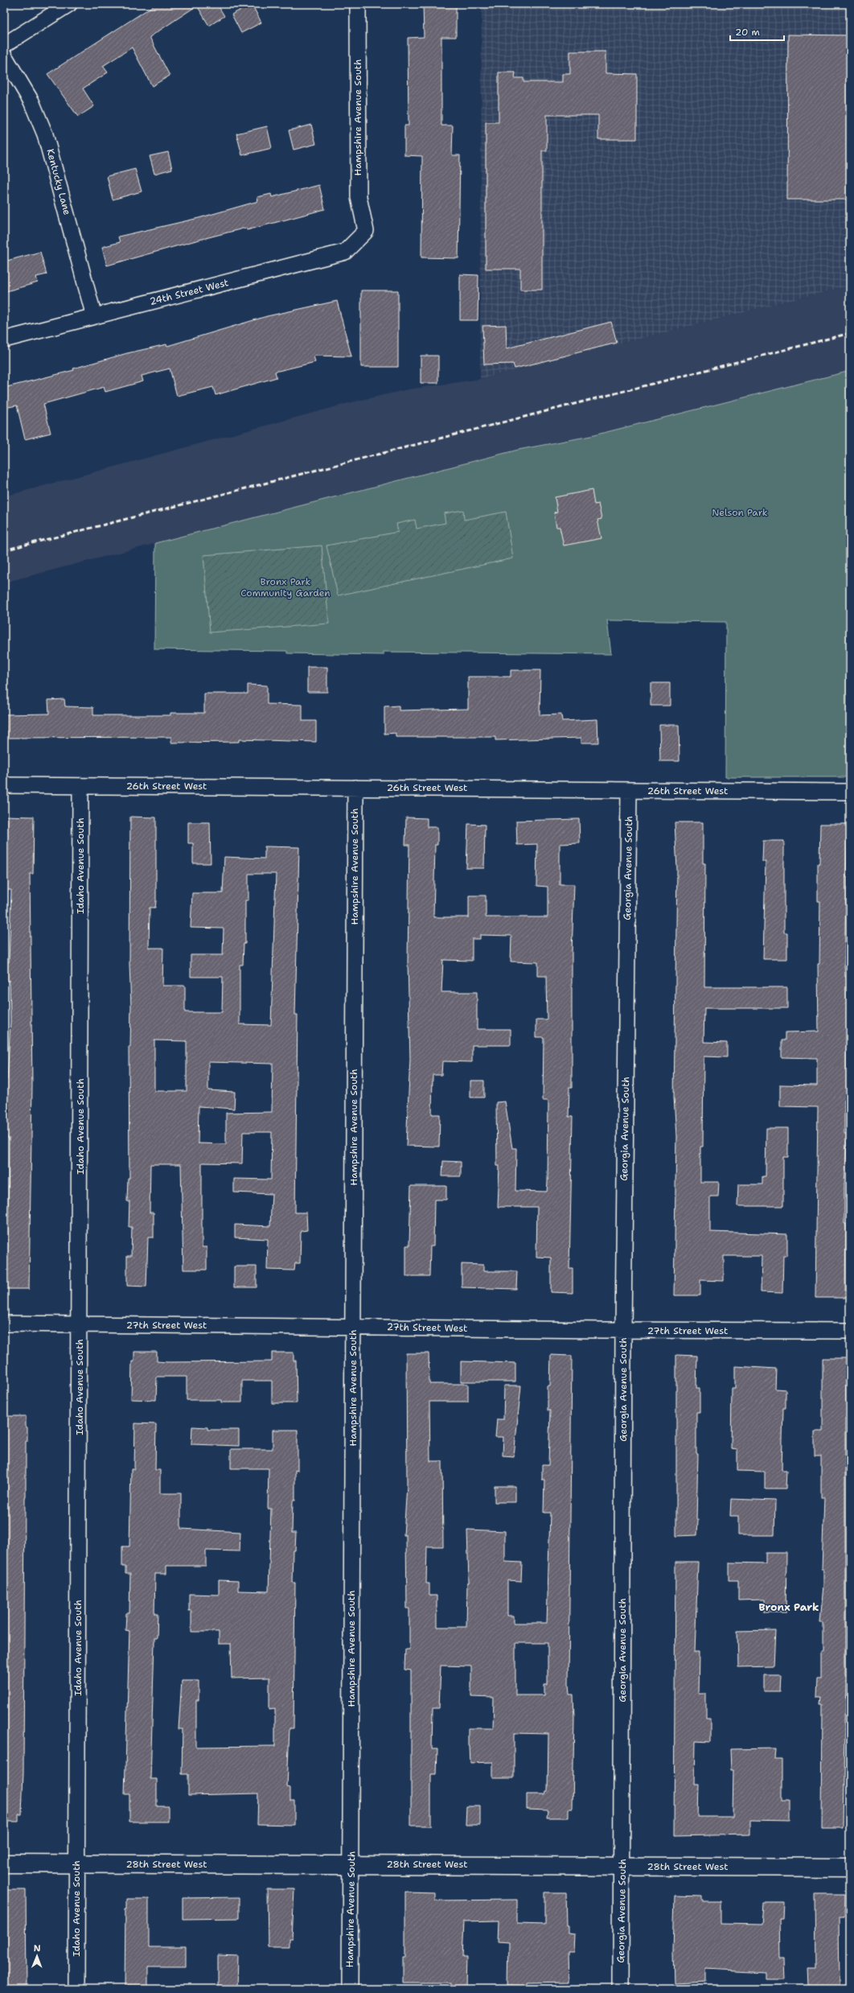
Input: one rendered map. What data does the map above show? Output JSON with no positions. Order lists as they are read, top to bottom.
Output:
{
  "streets": {
    "street": [
      "Hampshire Avenue South",
      "Kentucky Lane",
      "24th Street West",
      "26th Street West",
      "Idaho Avenue South",
      "Georgia Avenue South",
      "27th Street West",
      "28th Street West"
    ]
  },
  "crossings": [
    ["Hampshire Avenue South", "24th Street West"],
    ["Hampshire Avenue South", "26th Street West"],
    ["Hampshire Avenue South", "27th Street West"],
    ["Hampshire Avenue South", "28th Street West"],
    ["Kentucky Lane", "24th Street West"],
    ["26th Street West", "Idaho Avenue South"],
    ["26th Street West", "Georgia Avenue South"],
    ["Idaho Avenue South", "27th Street West"],
    ["Idaho Avenue South", "28th Street West"],
    ["Georgia Avenue South", "27th Street West"],
    ["Georgia Avenue South", "28th Street West"]
  ],
  "districts": ["Bronx Park"],
  "parks": ["Nelson Park", "Bronx Park Community Garden"],
  "scale_bar": "20 m",
  "north": "top"
}
